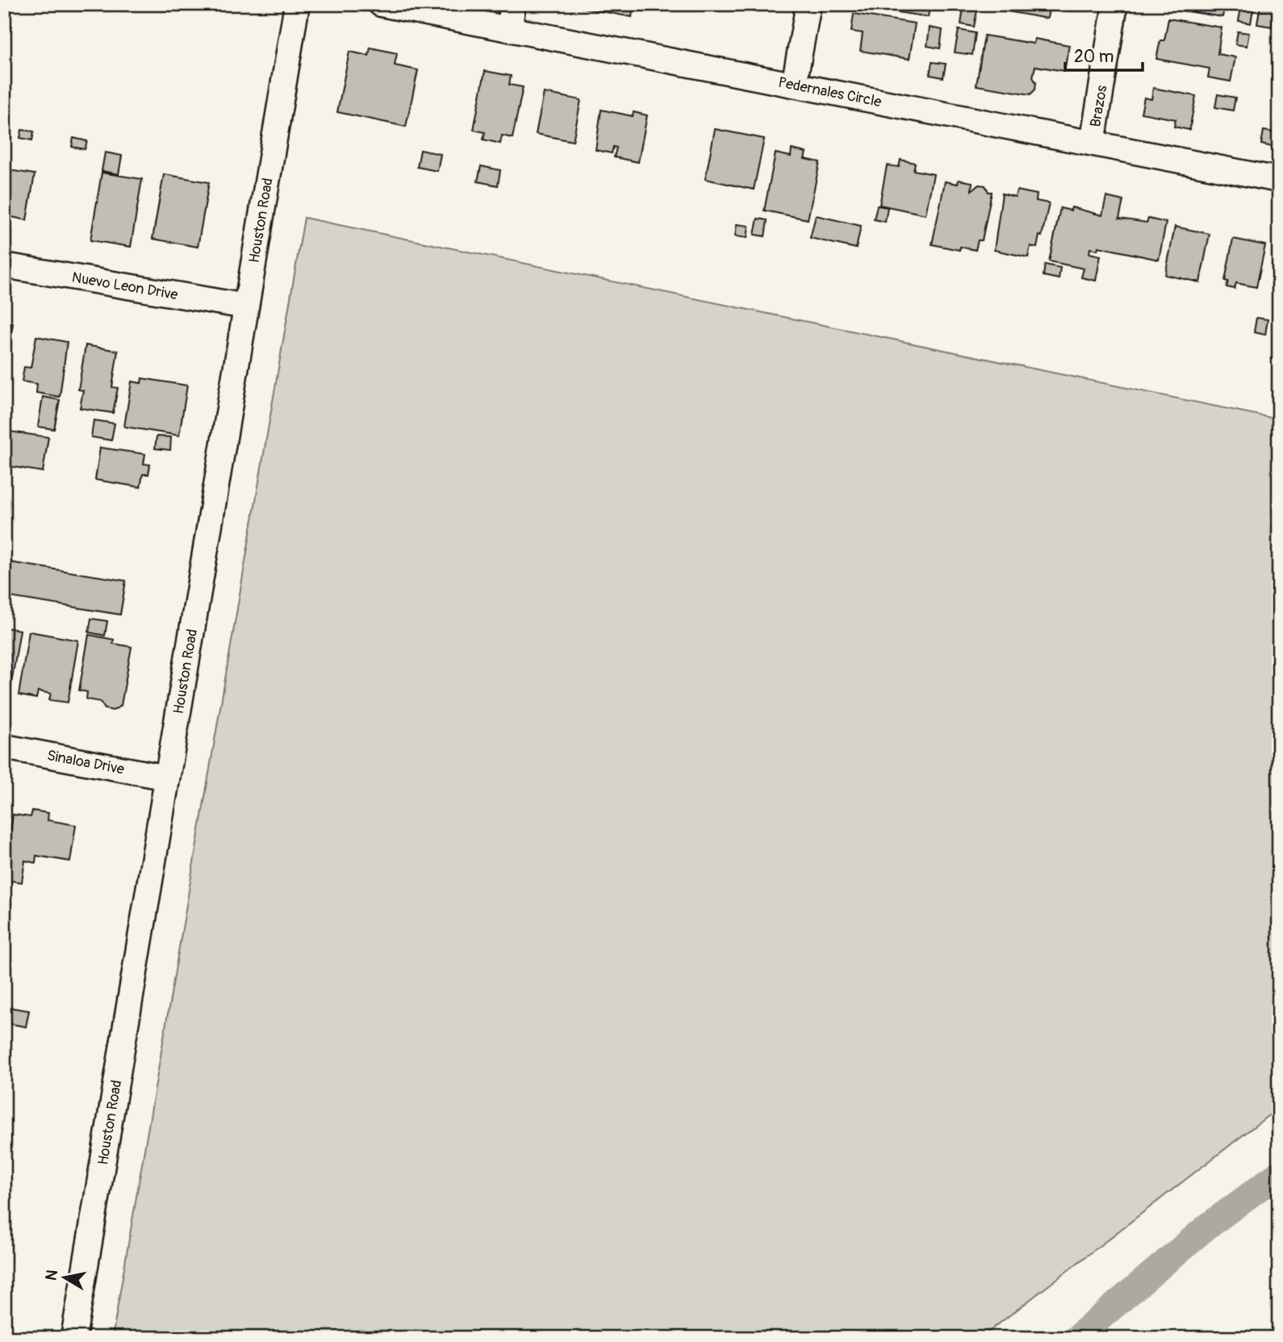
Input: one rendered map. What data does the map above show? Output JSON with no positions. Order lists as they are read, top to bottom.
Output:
{
  "streets": {
    "street": [
      "Pedernales Circle",
      "Brazos",
      "Houston Road",
      "Nuevo Leon Drive",
      "Sinaloa Drive"
    ]
  },
  "crossings": [
    ["Pedernales Circle", "Brazos"],
    ["Houston Road", "Nuevo Leon Drive"],
    ["Houston Road", "Sinaloa Drive"]
  ],
  "scale_bar": "20 m",
  "north": "left"
}
